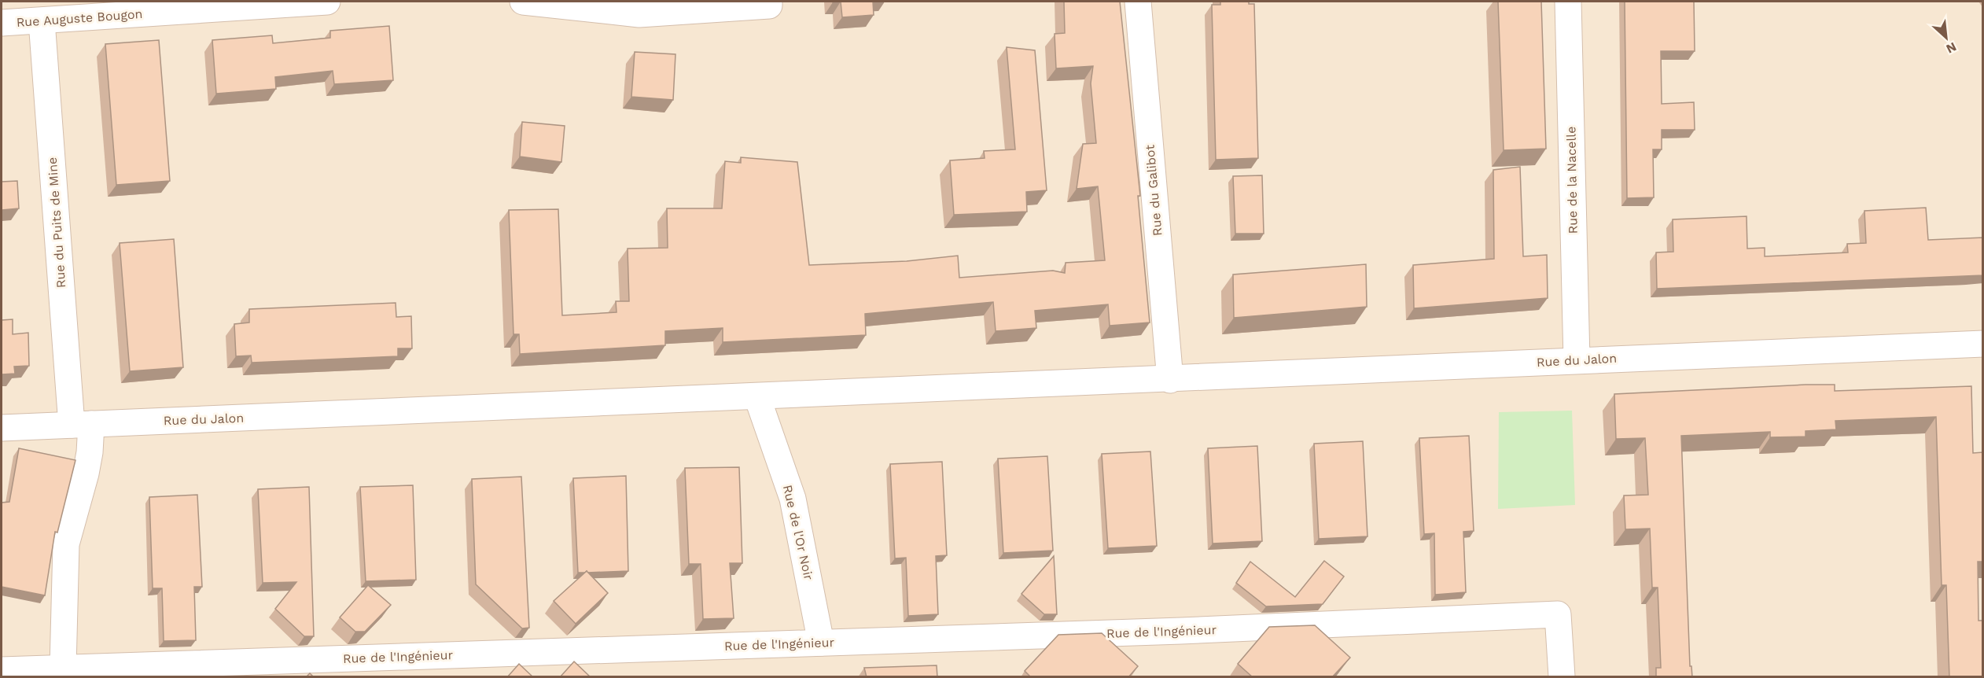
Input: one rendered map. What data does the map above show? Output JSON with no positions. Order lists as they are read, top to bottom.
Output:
{
  "streets": {
    "street": [
      "Rue Auguste Bougon",
      "Rue de la Nacelle",
      "Rue du Galibot",
      "Rue du Puits de Mine",
      "Rue du Jalon",
      "Rue de l'Or Noir",
      "Rue de l'Ingénieur"
    ]
  },
  "crossings": [
    ["Rue Auguste Bougon", "Rue du Puits de Mine"],
    ["Rue de la Nacelle", "Rue du Jalon"],
    ["Rue du Galibot", "Rue du Jalon"],
    ["Rue du Puits de Mine", "Rue du Jalon"],
    ["Rue du Puits de Mine", "Rue de l'Ingénieur"],
    ["Rue du Jalon", "Rue de l'Or Noir"],
    ["Rue de l'Or Noir", "Rue de l'Ingénieur"]
  ],
  "north": "bottom right"
}
